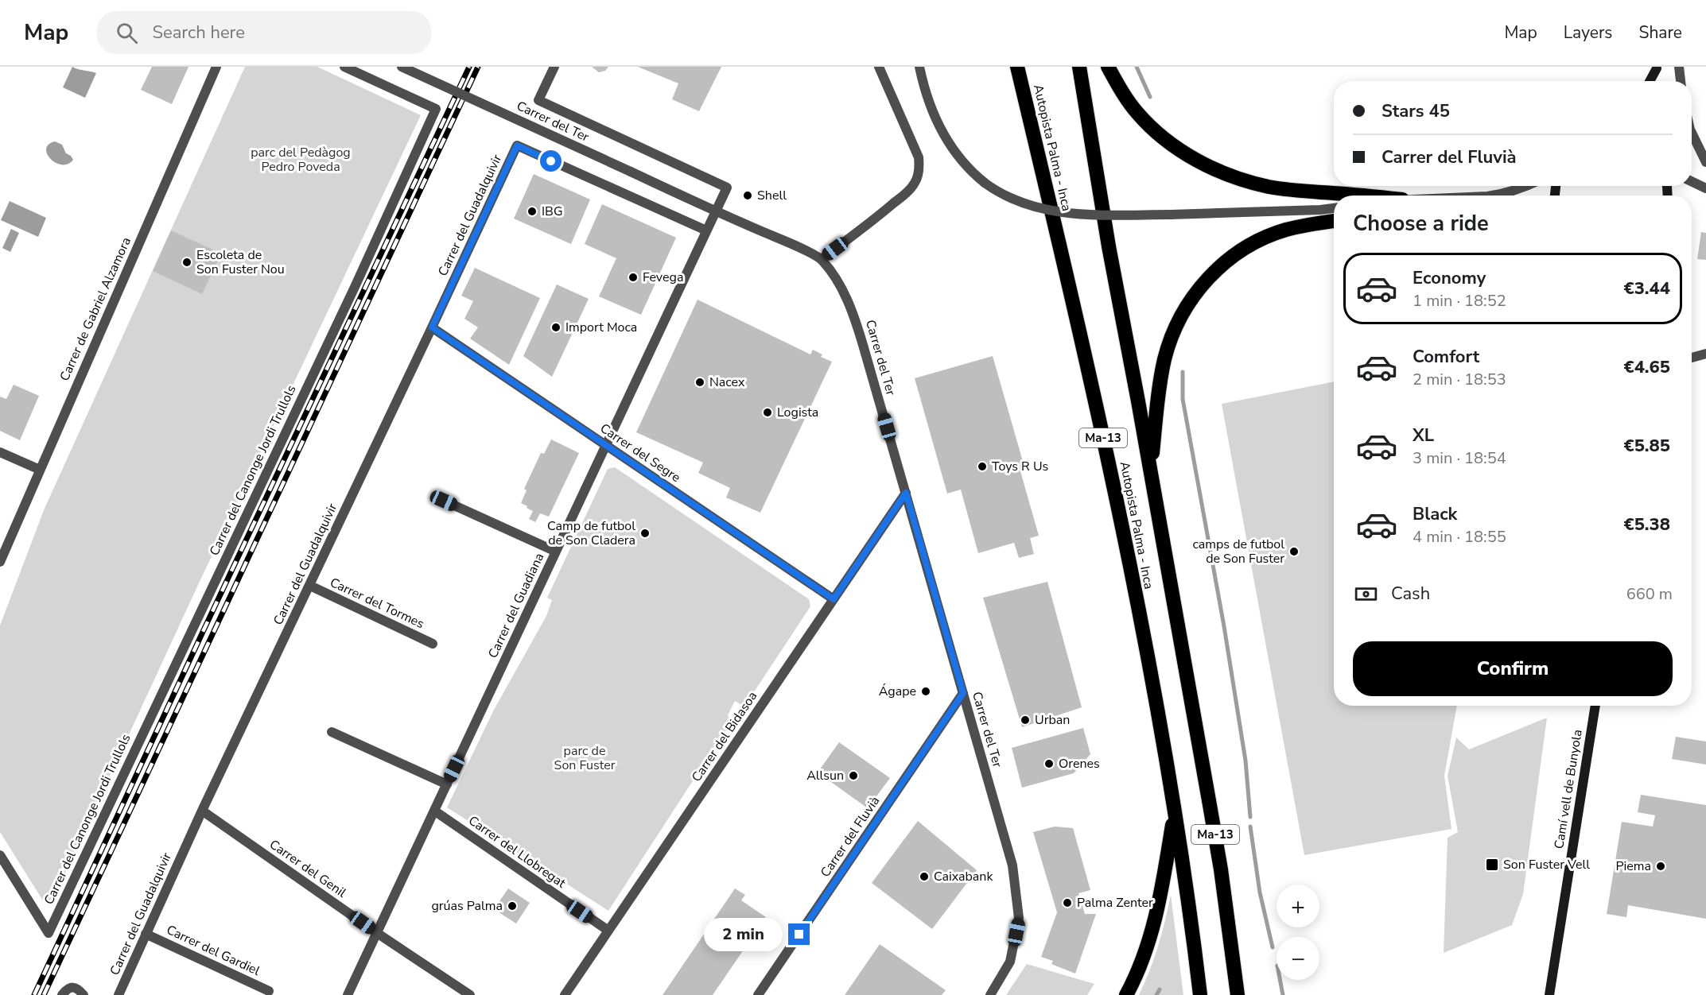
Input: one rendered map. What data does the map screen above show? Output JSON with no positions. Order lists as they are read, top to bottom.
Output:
{
  "streets": {
    "highway": ["Autopista Palma - Inca", "Ma-13"],
    "main road": ["Camí vell de Bunyola"],
    "street": [
      "Carrer del Ter",
      "Carrer del Guadalquivir",
      "Carrer de Gabriel Alzamora",
      "Carrer del Segre",
      "Carrer del Canonge Jordi Trullols",
      "Carrer del Tormes",
      "Carrer del Guadiana",
      "Carrer del Bidasoa",
      "Carrer del Fluvià",
      "Carrer del Llobregat",
      "Carrer del Genil",
      "Carrer del Gardiel"
    ]
  },
  "crossings": [
    ["Carrer del Ter", "Carrer del Guadiana"],
    ["Carrer del Ter", "Carrer del Bidasoa"],
    ["Carrer del Ter", "Carrer del Fluvià"],
    ["Carrer del Guadalquivir", "Carrer del Segre"],
    ["Carrer del Guadalquivir", "Carrer del Tormes"],
    ["Carrer del Guadalquivir", "Carrer del Guadiana"],
    ["Carrer del Guadalquivir", "Carrer del Genil"],
    ["Carrer del Guadalquivir", "Carrer del Gardiel"],
    ["Carrer del Segre", "Carrer del Guadiana"],
    ["Carrer del Segre", "Carrer del Bidasoa"],
    ["Carrer del Guadiana", "Carrer del Llobregat"],
    ["Carrer del Guadiana", "Carrer del Genil"],
    ["Carrer del Bidasoa", "Carrer del Llobregat"]
  ],
  "parks": ["parc del Pedàgog Pedro Poveda", "parc de Son Fuster"],
  "places": {
    "other": [
      "Shell",
      "IBG",
      "Escoleta de Son Fuster Nou",
      "Fevega",
      "Import Moca",
      "Nacex",
      "Logista",
      "Toys R Us",
      "Camp de futbol de Son Cladera",
      "camps de futbol de Son Fuster",
      "Ágape",
      "Urban",
      "Orenes",
      "Allsun",
      "Piema",
      "Caixabank",
      "Palma Zenter",
      "grúas Palma"
    ],
    "transit": ["Son Fuster Vell"]
  },
  "page": {
    "header": "Map",
    "search": "Search here",
    "nav": ["Map", "Layers", "Share"],
    "banner": ["Stars 45", "Carrer del Fluvià"],
    "heading": "Choose a ride",
    "list": [
      {
        "name": "Economy",
        "note": "1 min · 18:52",
        "value": "€3.44"
      },
      {
        "name": "Comfort",
        "note": "2 min · 18:53",
        "value": "€4.65"
      },
      {
        "name": "XL",
        "note": "3 min · 18:54",
        "value": "€5.85"
      },
      {
        "name": "Black",
        "note": "4 min · 18:55",
        "value": "€5.38"
      }
    ],
    "pay": ["Cash", "660 m"],
    "buttons": "Confirm",
    "map_buttons": ["+", "−"],
    "bubble": "2 min"
  }
}
